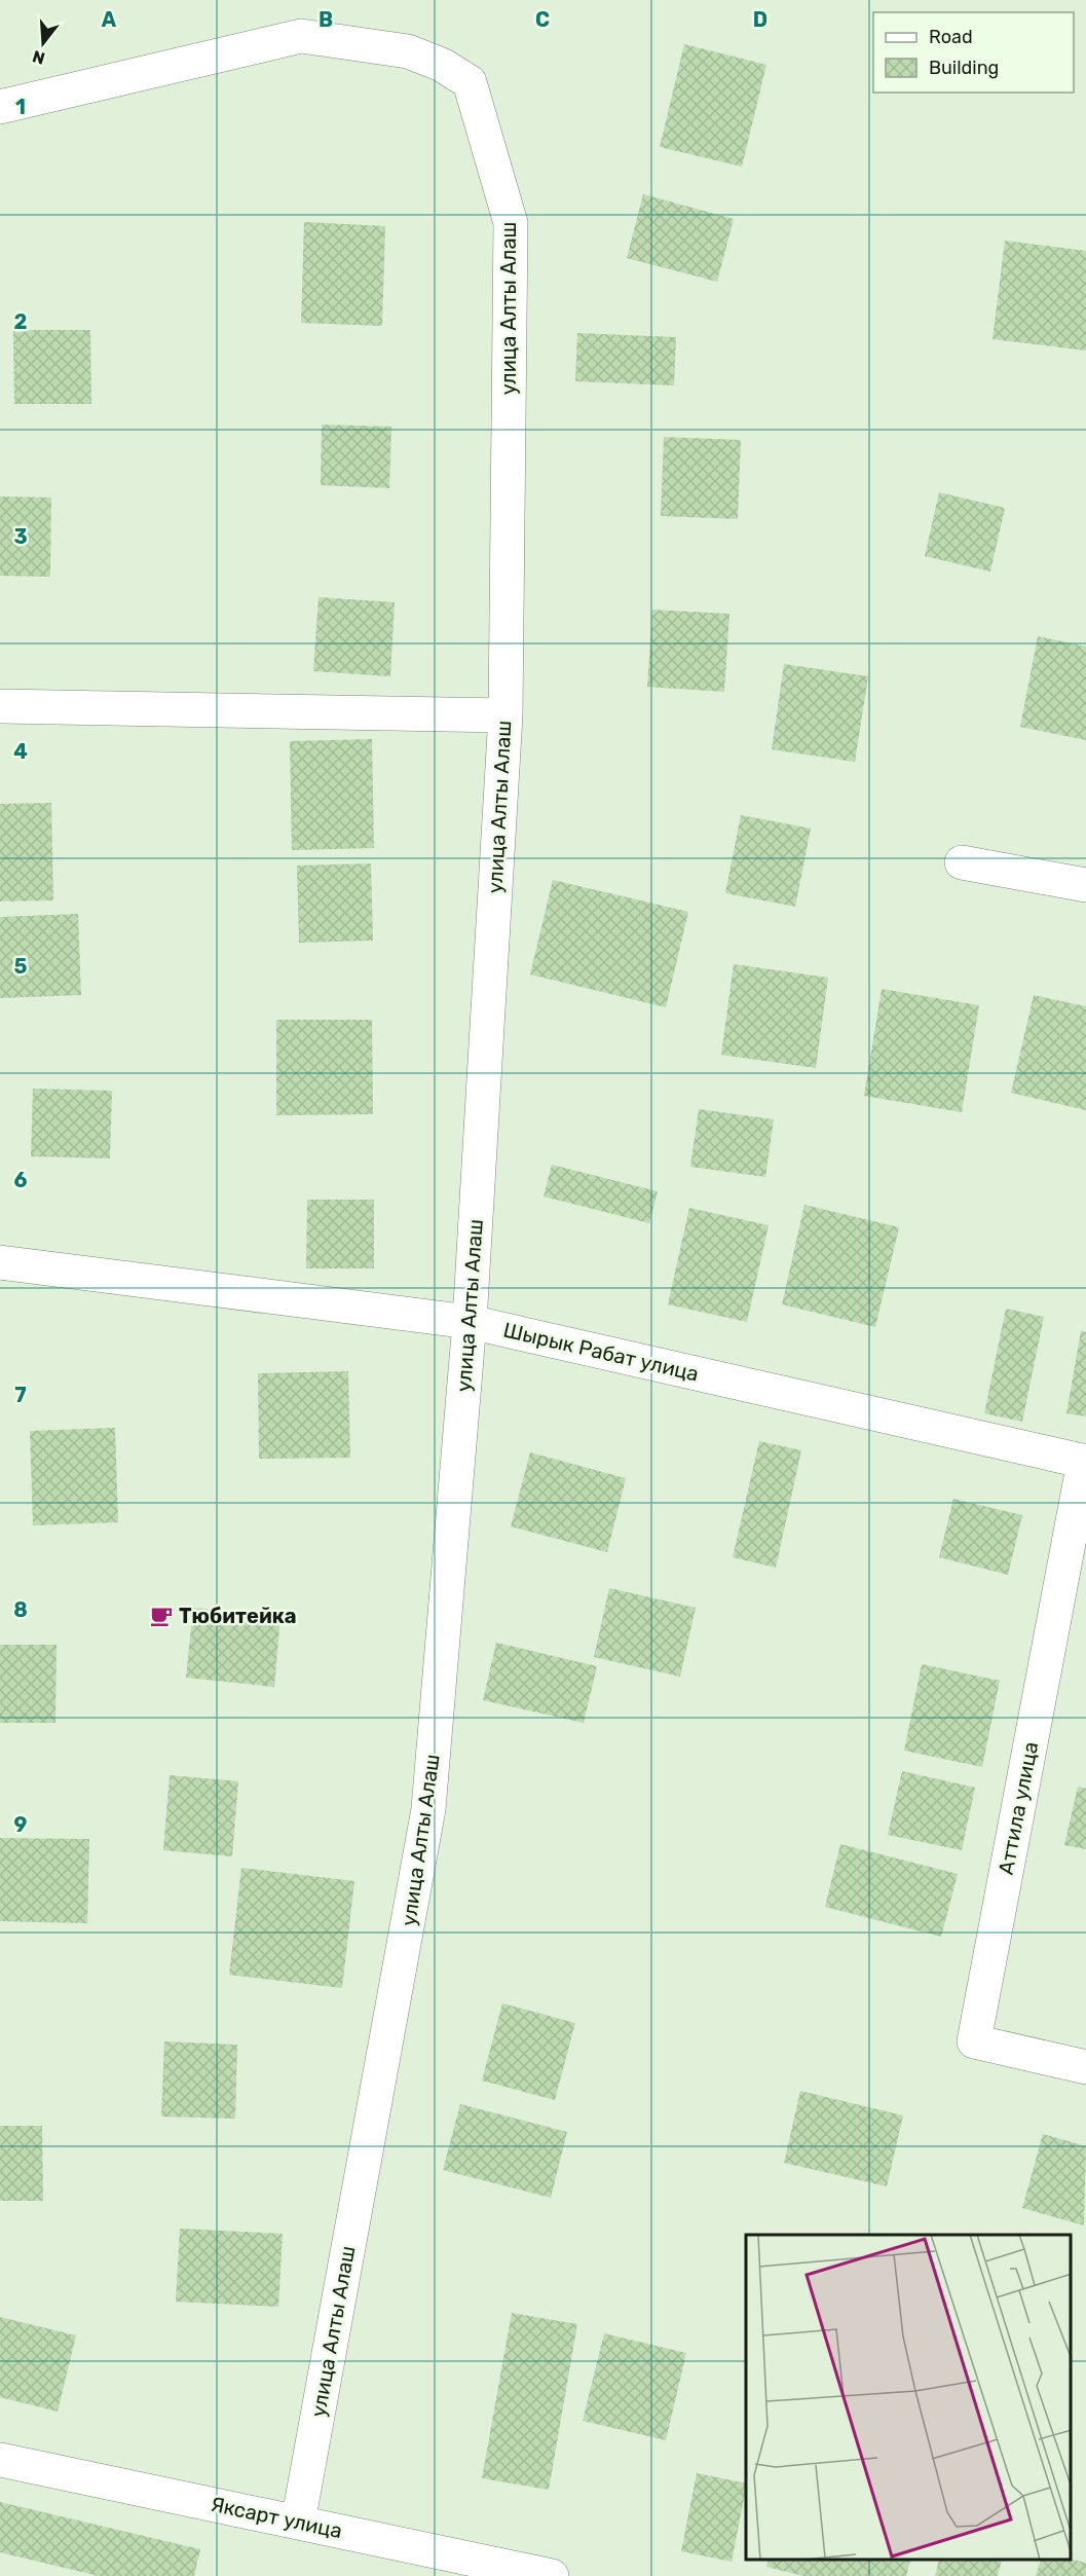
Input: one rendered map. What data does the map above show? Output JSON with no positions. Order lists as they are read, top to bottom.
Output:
{
  "streets": {
    "street": [
      "улица Алты Алаш",
      "Шырык Рабат улица",
      "Аттила улица",
      "Яксарт улица"
    ]
  },
  "crossings": [
    ["улица Алты Алаш", "Шырык Рабат улица"],
    ["улица Алты Алаш", "Яксарт улица"],
    ["Шырык Рабат улица", "Аттила улица"]
  ],
  "places": {
    "cafe": ["Тюбитейка"]
  },
  "legend": ["Road", "Building"],
  "north": "bottom",
  "grid": {
    "columns": [
      "A",
      "B",
      "C",
      "D"
    ],
    "rows": [
      "1",
      "2",
      "3",
      "4",
      "5",
      "6",
      "7",
      "8",
      "9"
    ]
  }
}
